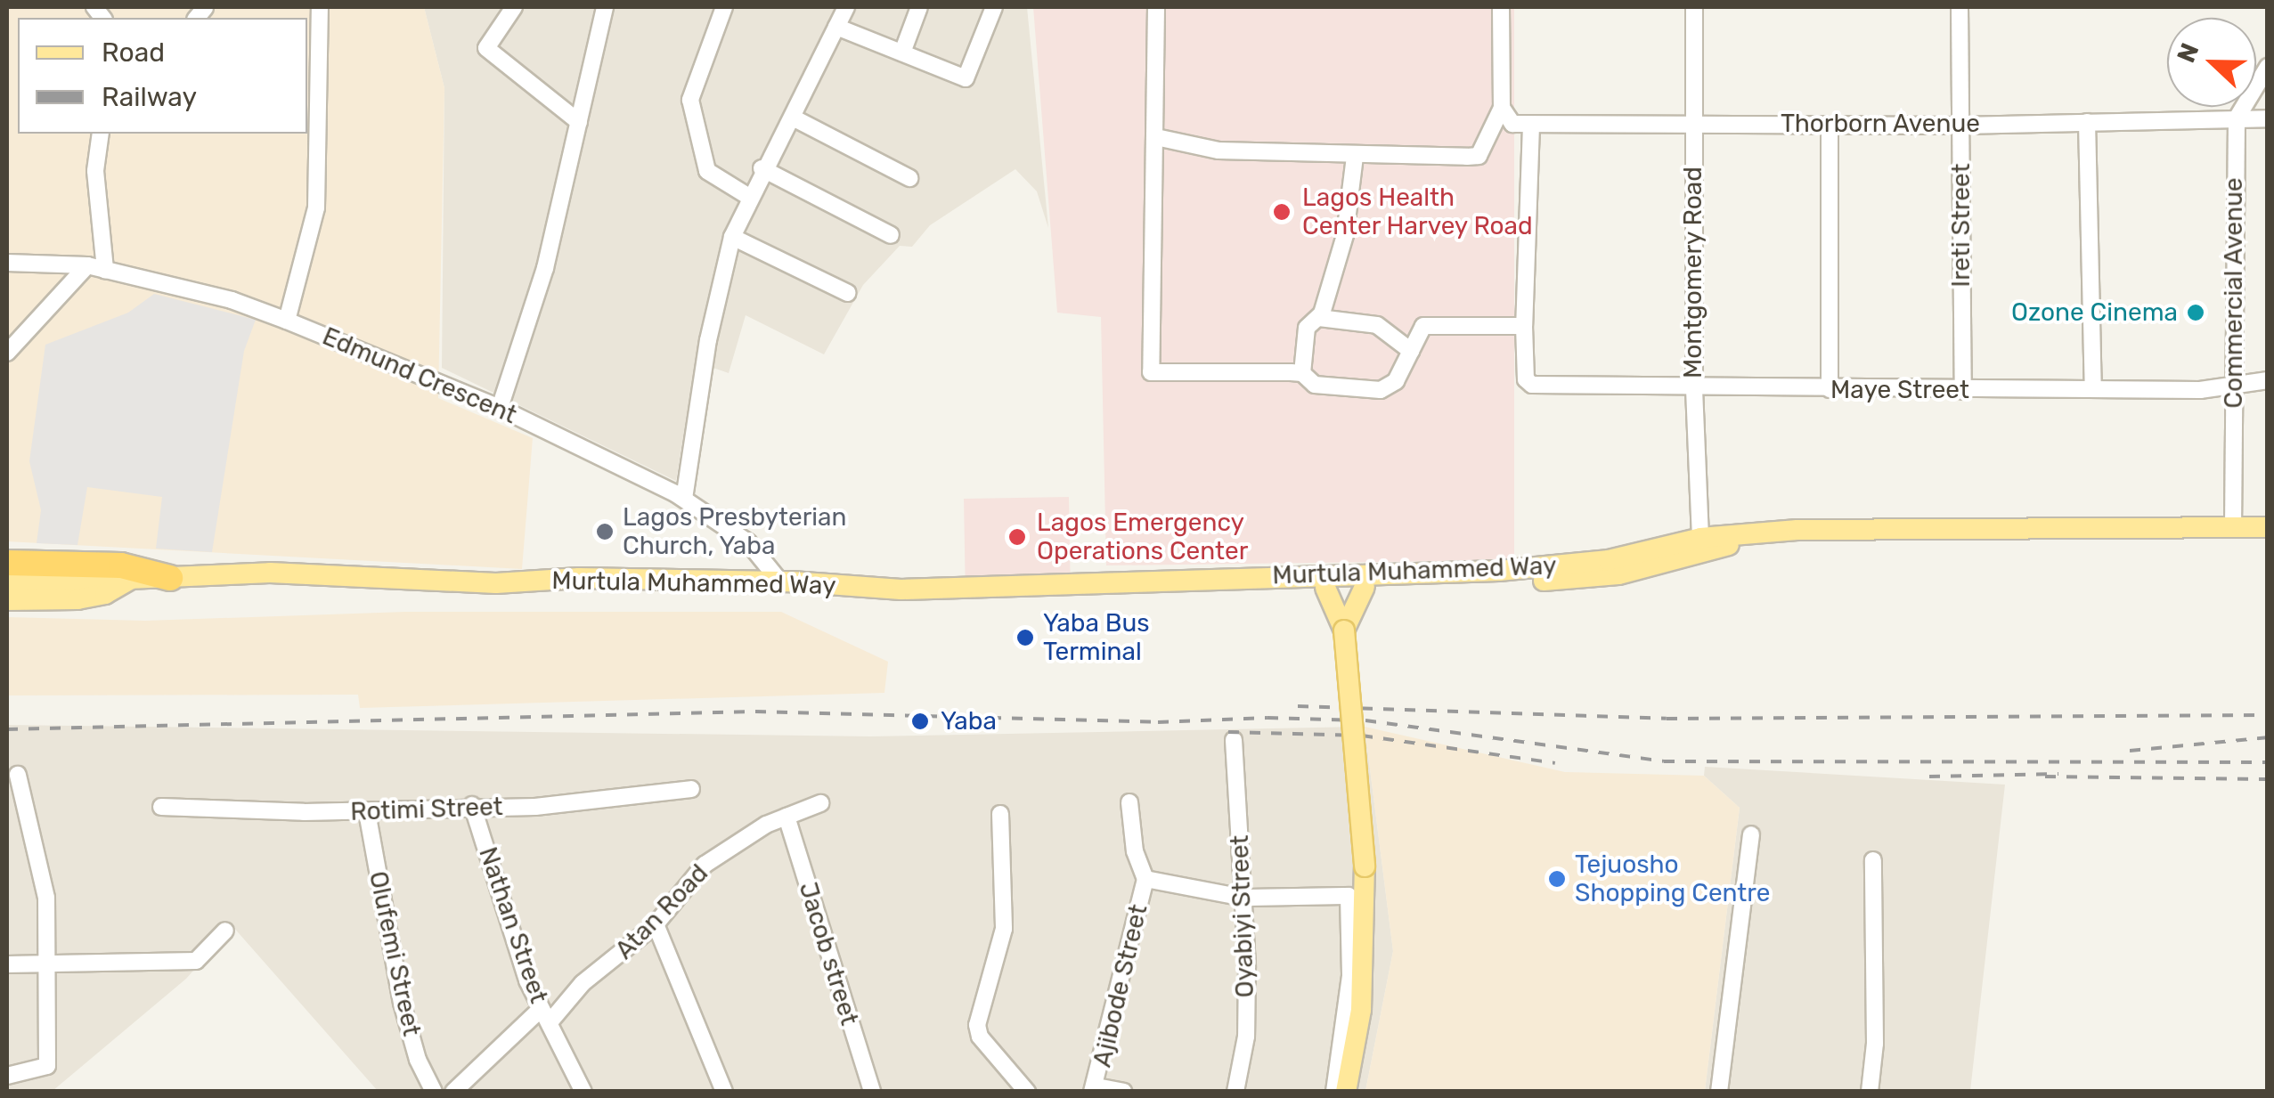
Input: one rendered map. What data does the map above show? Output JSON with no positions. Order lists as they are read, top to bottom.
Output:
{
  "streets": {
    "main road": ["Murtula Muhammed Way"],
    "street": [
      "Thorborn Avenue",
      "Ireti Street",
      "Montgomery Road",
      "Commercial Avenue",
      "Edmund Crescent",
      "Maye Street",
      "Rotimi Street",
      "Atan Road",
      "Oyabiyi Street",
      "Nathan Street",
      "Olufemi Street",
      "Jacob street",
      "Ajibode Street"
    ]
  },
  "crossings": [
    ["Thorborn Avenue", "Ireti Street"],
    ["Thorborn Avenue", "Montgomery Road"],
    ["Thorborn Avenue", "Commercial Avenue"],
    ["Ireti Street", "Maye Street"],
    ["Montgomery Road", "Maye Street"],
    ["Montgomery Road", "Murtula Muhammed Way"],
    ["Commercial Avenue", "Maye Street"],
    ["Commercial Avenue", "Murtula Muhammed Way"],
    ["Edmund Crescent", "Murtula Muhammed Way"],
    ["Rotimi Street", "Nathan Street"],
    ["Rotimi Street", "Olufemi Street"],
    ["Atan Road", "Nathan Street"],
    ["Atan Road", "Jacob street"]
  ],
  "places": [
    "Lagos Health Center Harvey Road",
    "Ozone Cinema",
    "Lagos Presbyterian Church, Yaba",
    "Lagos Emergency Operations Center",
    "Yaba Bus Terminal",
    "Yaba",
    "Tejuosho Shopping Centre"
  ],
  "legend": ["Road", "Railway"],
  "north": "left"
}
